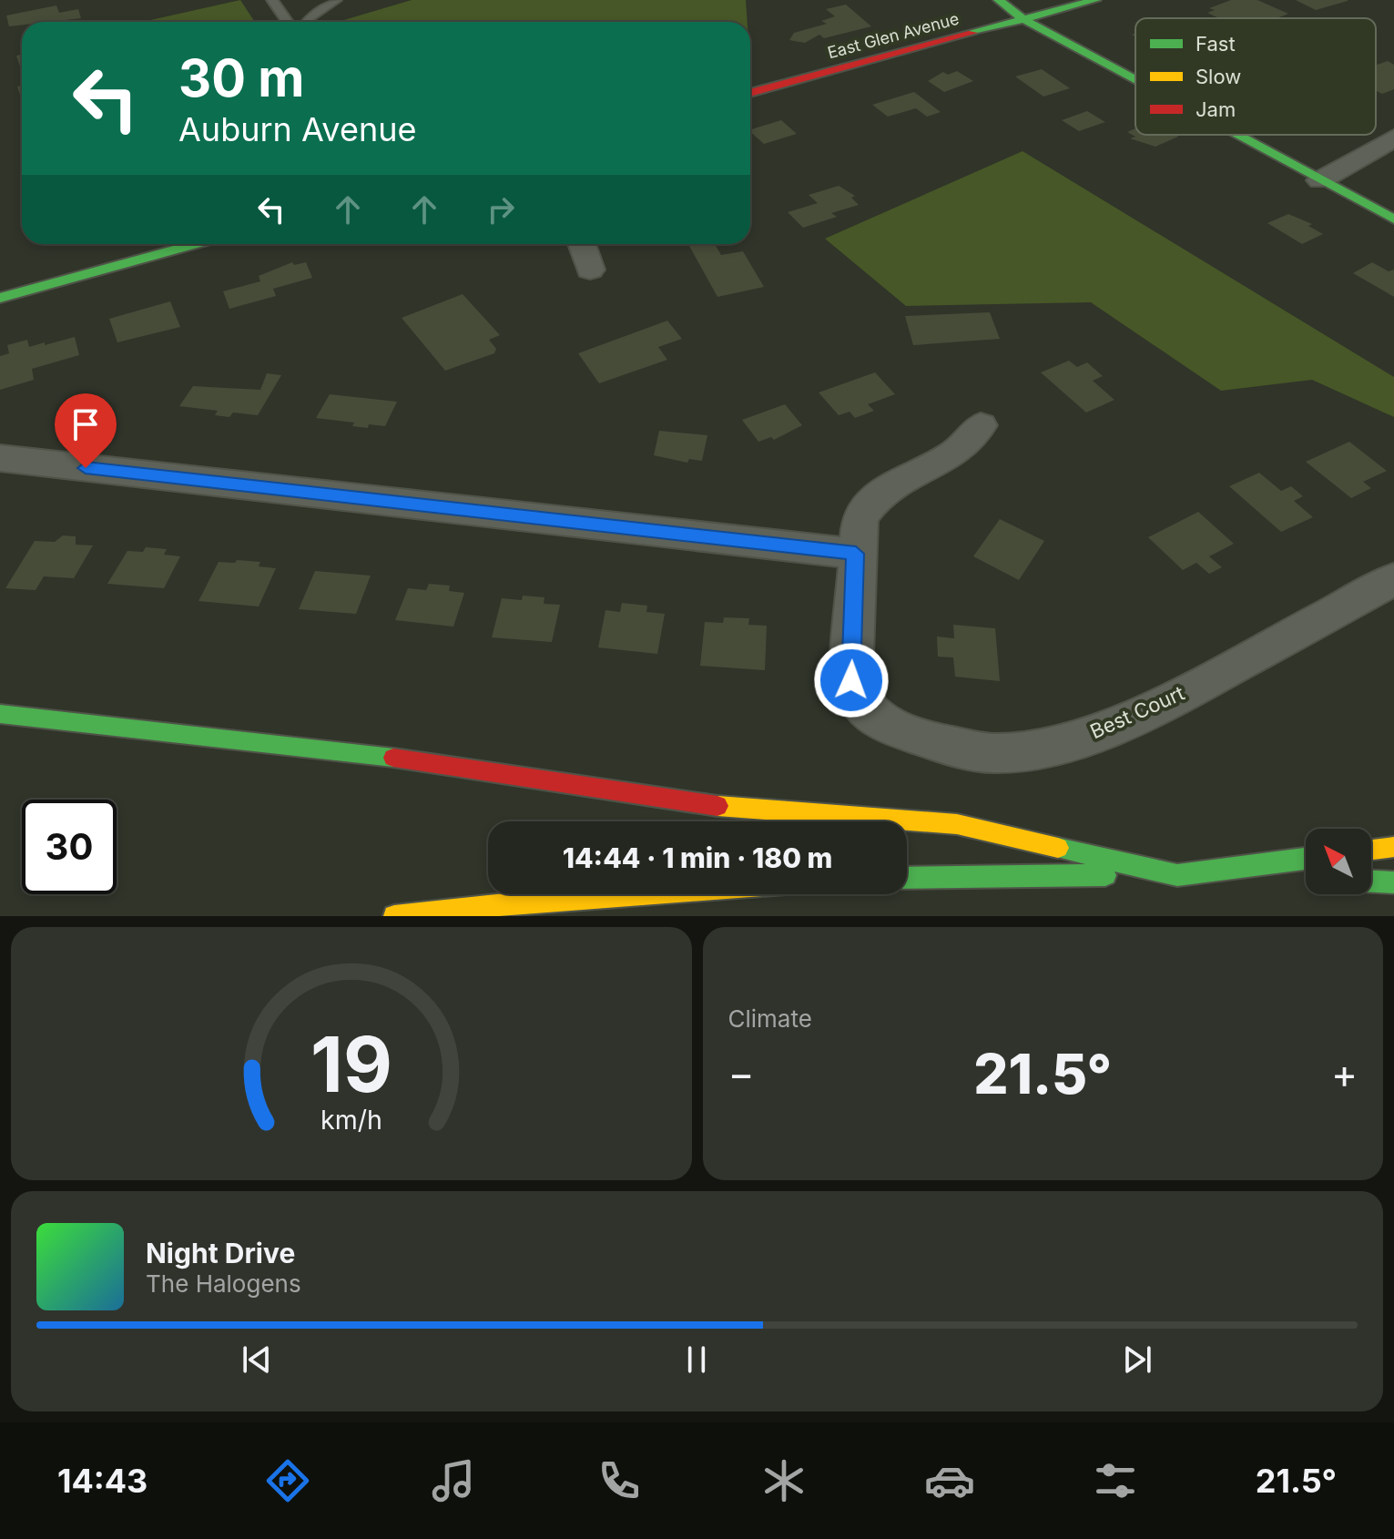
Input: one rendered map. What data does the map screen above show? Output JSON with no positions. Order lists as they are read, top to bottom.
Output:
{
  "streets": {
    "main road": ["East Glen Avenue"],
    "street": ["Best Court"]
  },
  "legend": ["Fast", "Slow", "Jam"],
  "north": "top left",
  "page": {
    "turn": ["30 m", "Auburn Avenue"],
    "limit": "30",
    "trip": "14:44 · 1 min · 180 m",
    "tile": "Climate",
    "heat": ["−", "21.5°", "+"],
    "song": ["Night Drive", "The Halogens"],
    "tabs": ["14:43", "21.5°"],
    "gauge": ["19", "km/h"]
  }
}
